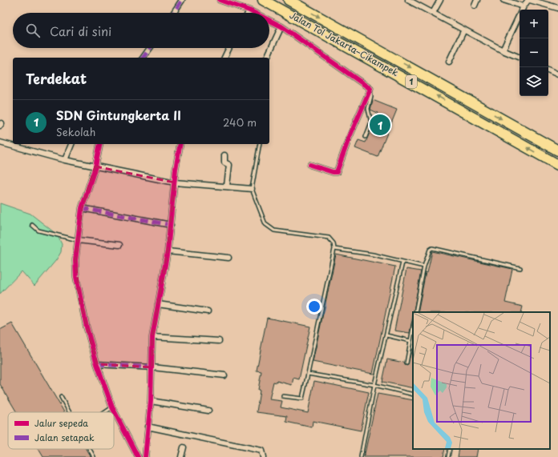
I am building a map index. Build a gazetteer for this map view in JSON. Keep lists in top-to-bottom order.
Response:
{
  "streets": {
    "highway": ["Jalan Tol Jakarta–Cikampek", "1"]
  },
  "legend": ["Jalur sepeda", "Jalan setapak"],
  "page": {
    "map_buttons": ["+", "−"],
    "search": "Cari di sini",
    "heading": "Terdekat",
    "list": [
      {
        "mark": "1",
        "name": "SDN Gintungkerta II",
        "note": "Sekolah",
        "value": "240 m"
      }
    ],
    "pins": "1"
  }
}
